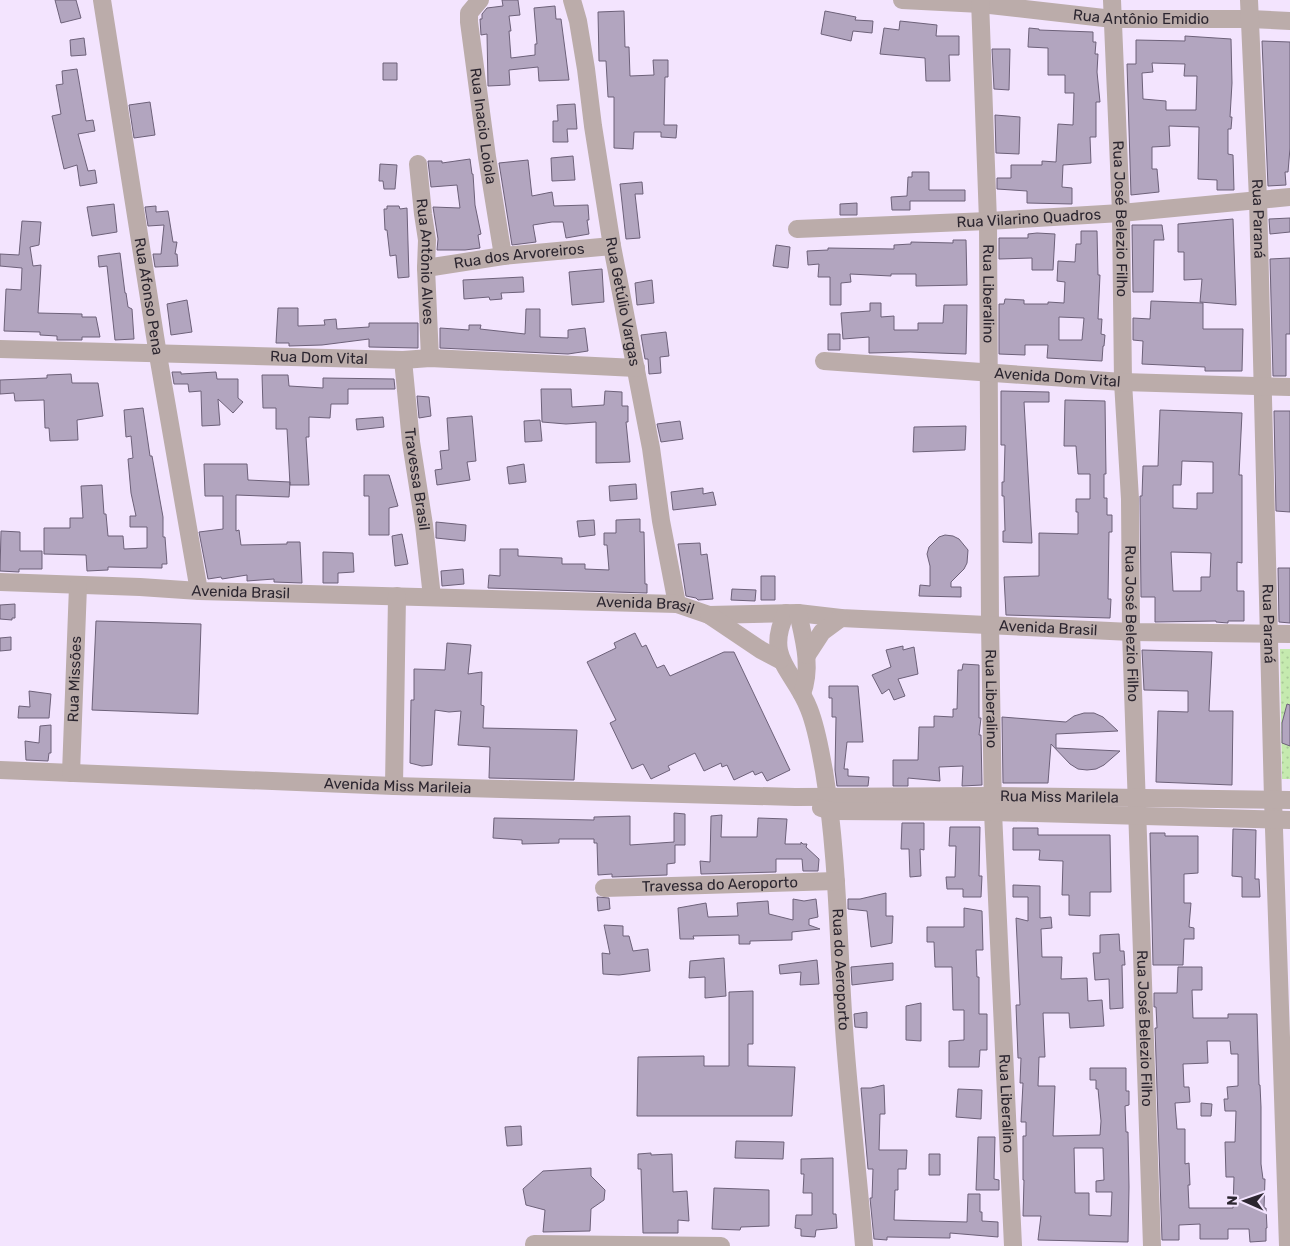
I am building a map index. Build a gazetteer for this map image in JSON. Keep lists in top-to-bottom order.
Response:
{
  "streets": {
    "street": [
      "Rua Antônio Emidio",
      "Rua Inacio Loiola",
      "Rua Vilarino Quadros",
      "Rua José Belezio Filho",
      "Rua Paraná",
      "Rua dos Arvoreiros",
      "Rua Antônio Alves",
      "Rua Liberalino",
      "Rua Afonso Pena",
      "Rua Getúlio Vargas",
      "Rua Dom Vital",
      "Avenida Dom Vital",
      "Travessa Brasil",
      "Avenida Brasil",
      "Rua Missões",
      "Avenida Miss Marileia",
      "Rua Miss Marilela",
      "Travessa do Aeroporto",
      "Rua do Aeroporto"
    ]
  },
  "crossings": [
    ["Rua Antônio Emidio", "Rua José Belezio Filho"],
    ["Rua Antônio Emidio", "Rua Paraná"],
    ["Rua Antônio Emidio", "Rua Liberalino"],
    ["Rua Inacio Loiola", "Rua dos Arvoreiros"],
    ["Rua Vilarino Quadros", "Rua José Belezio Filho"],
    ["Rua Vilarino Quadros", "Rua Paraná"],
    ["Rua Vilarino Quadros", "Rua Liberalino"],
    ["Rua José Belezio Filho", "Avenida Dom Vital"],
    ["Rua José Belezio Filho", "Avenida Brasil"],
    ["Rua José Belezio Filho", "Rua Miss Marilela"],
    ["Rua Paraná", "Avenida Dom Vital"],
    ["Rua Paraná", "Avenida Brasil"],
    ["Rua Paraná", "Rua Miss Marilela"],
    ["Rua dos Arvoreiros", "Rua Antônio Alves"],
    ["Rua dos Arvoreiros", "Rua Getúlio Vargas"],
    ["Rua Antônio Alves", "Rua Dom Vital"],
    ["Rua Liberalino", "Avenida Dom Vital"],
    ["Rua Liberalino", "Avenida Brasil"],
    ["Rua Liberalino", "Rua Miss Marilela"],
    ["Rua Afonso Pena", "Rua Dom Vital"],
    ["Rua Afonso Pena", "Avenida Brasil"],
    ["Rua Getúlio Vargas", "Rua Dom Vital"],
    ["Rua Getúlio Vargas", "Avenida Brasil"],
    ["Rua Dom Vital", "Travessa Brasil"],
    ["Travessa Brasil", "Avenida Brasil"],
    ["Avenida Brasil", "Rua Missões"],
    ["Rua Missões", "Avenida Miss Marileia"],
    ["Avenida Miss Marileia", "Rua Miss Marilela"],
    ["Avenida Miss Marileia", "Rua do Aeroporto"],
    ["Rua Miss Marilela", "Rua do Aeroporto"],
    ["Travessa do Aeroporto", "Rua do Aeroporto"]
  ],
  "north": "left"
}
